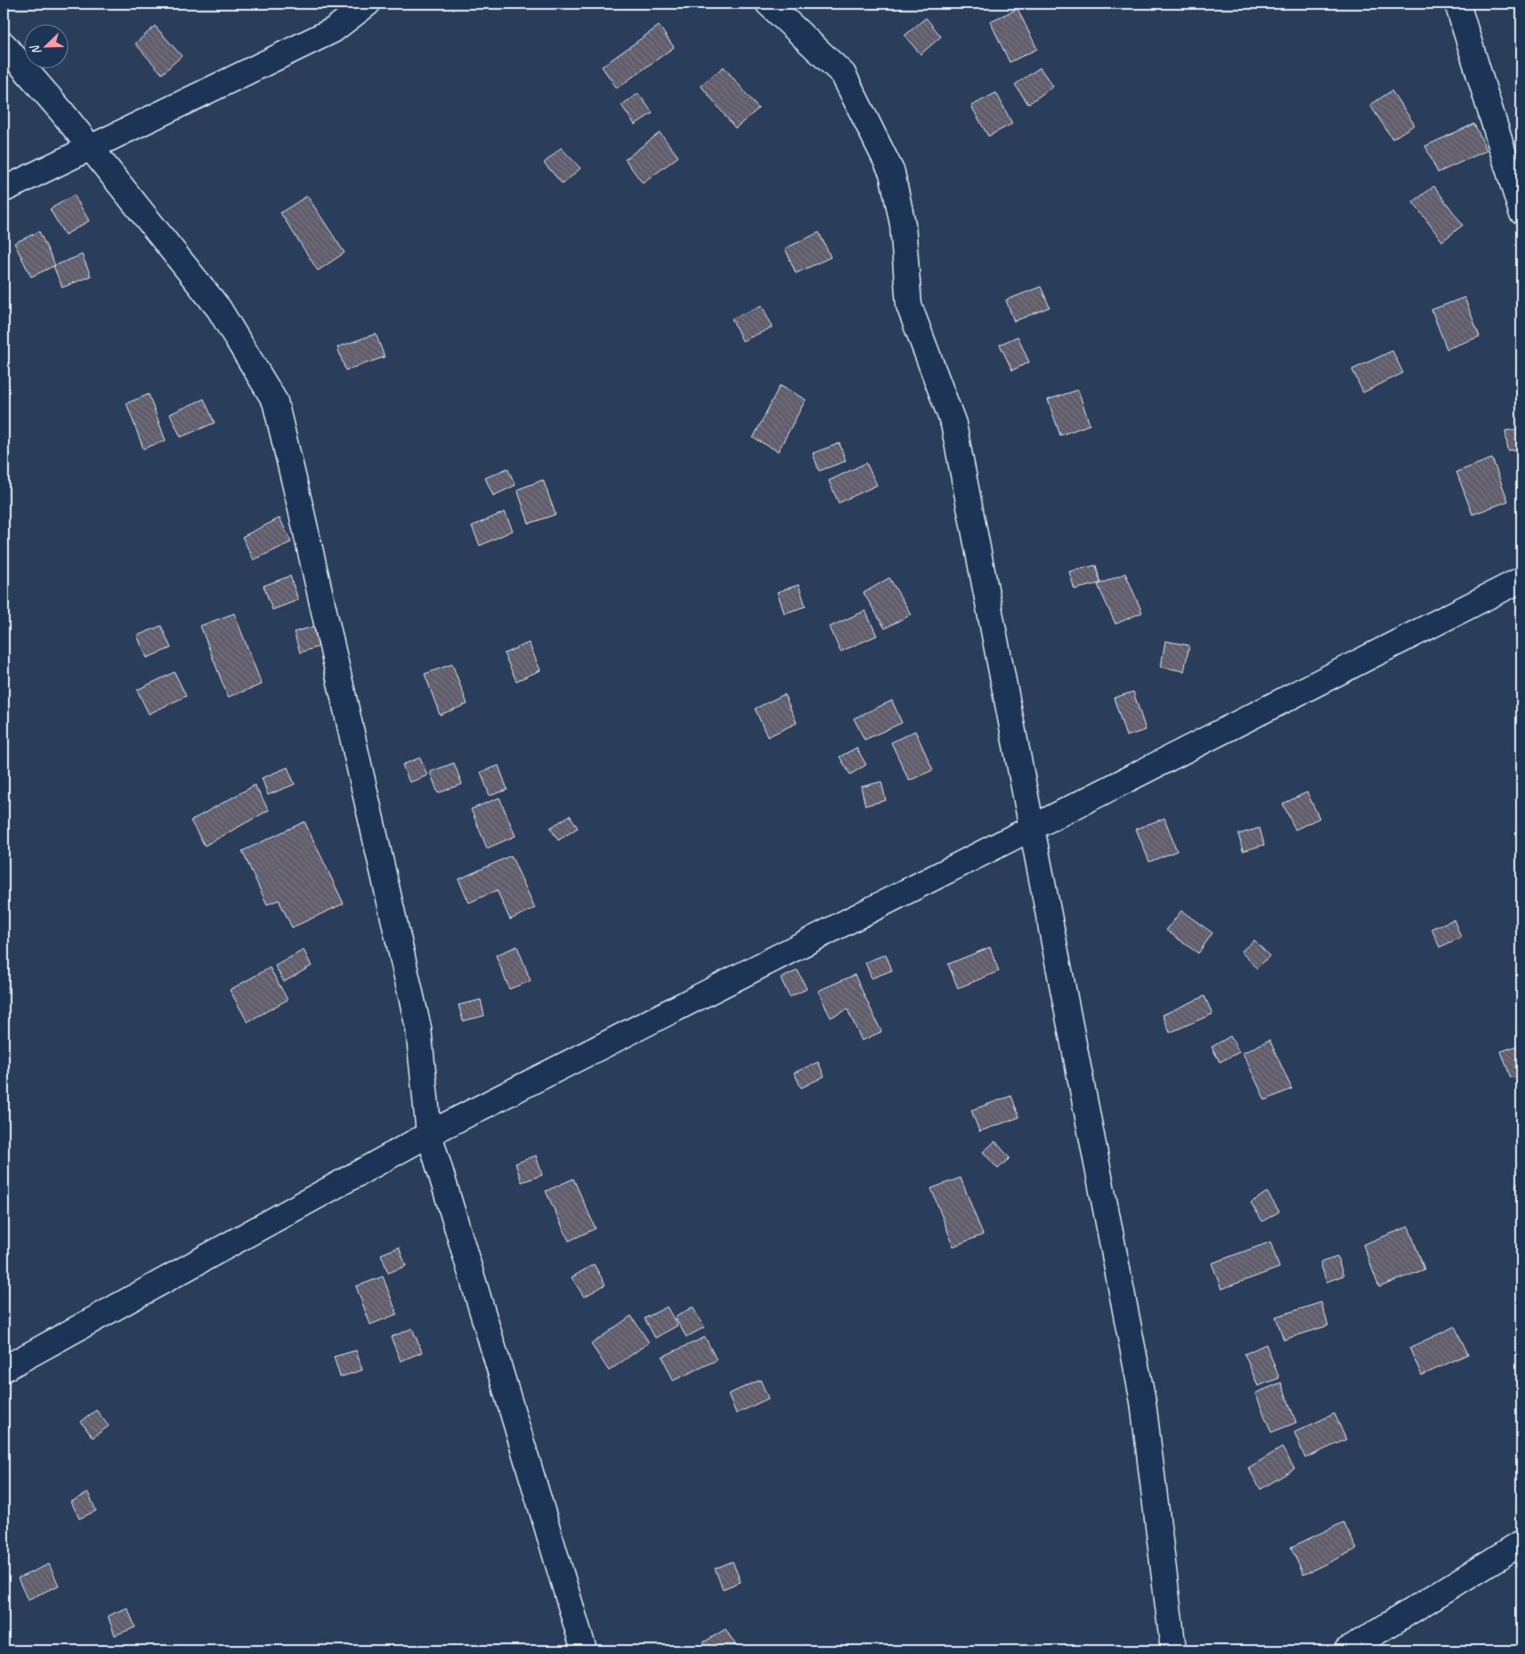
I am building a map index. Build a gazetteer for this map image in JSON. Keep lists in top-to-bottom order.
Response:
{
  "north": "bottom left"
}
